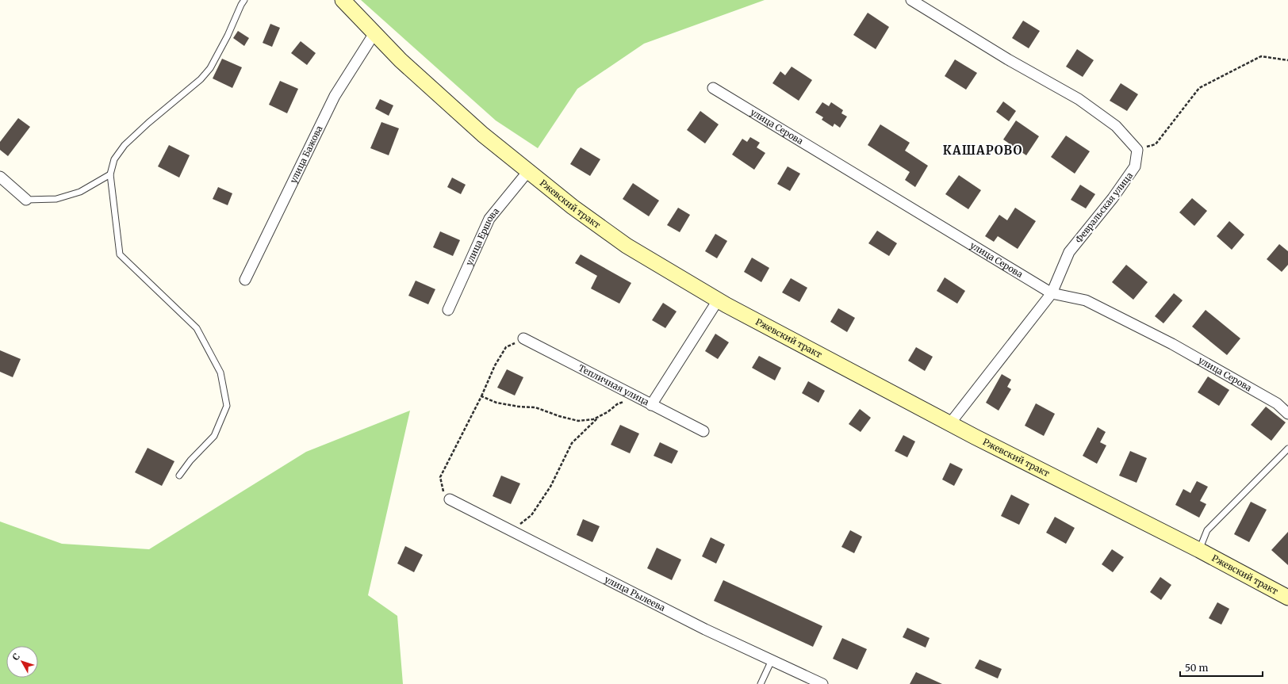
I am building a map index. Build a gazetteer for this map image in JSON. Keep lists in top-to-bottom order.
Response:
{
  "streets": {
    "main road": ["Ржевский тракт"],
    "street": [
      "улица Серова",
      "улица Бажова",
      "Февральская улица",
      "улица Ершова",
      "Тепличная улица",
      "улица Рылеева"
    ]
  },
  "crossings": [
    ["улица Серова", "Февральская улица"],
    ["улица Бажова", "Ржевский тракт"],
    ["Ржевский тракт", "Февральская улица"],
    ["Ржевский тракт", "улица Ершова"]
  ],
  "districts": ["КАШАРОВО"],
  "scale_bar": "50 m",
  "north": "top left"
}
